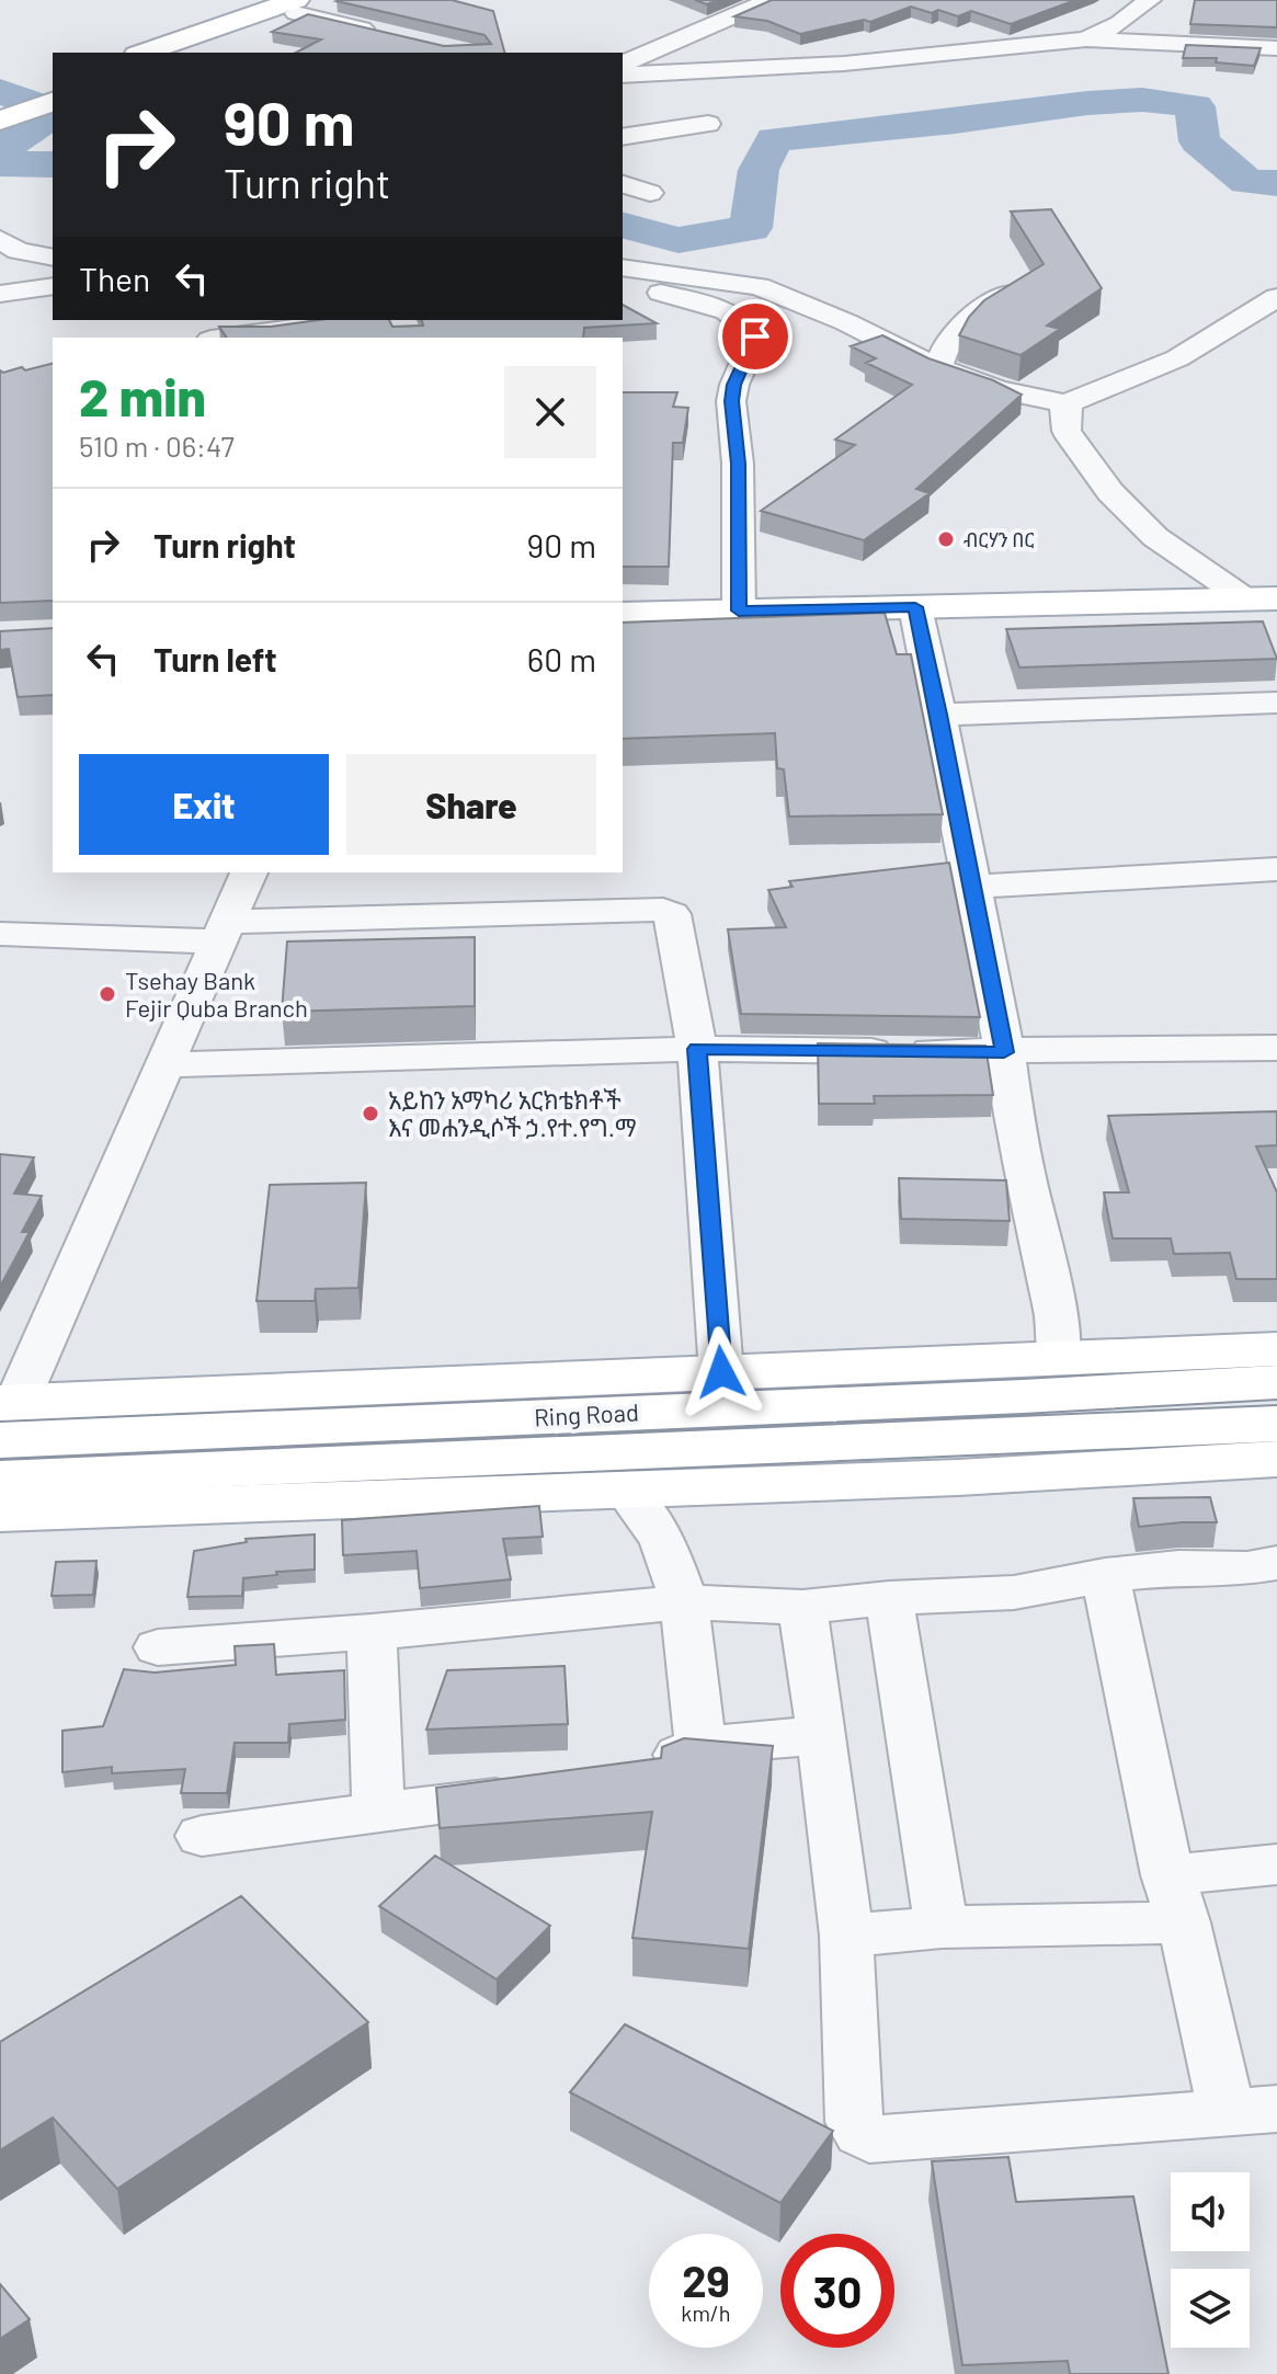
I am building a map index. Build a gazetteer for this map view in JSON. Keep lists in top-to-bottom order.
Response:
{
  "streets": {
    "main road": ["Ring Road"]
  },
  "places": ["ብርሃን በር", "Tsehay Bank Fejir Quba Branch", "አይከን አማካሪ አርክቴክቶች እና መሐንዲሶች ኃ.የተ.የግ.ማ"],
  "page": {
    "turn": ["90 m", "Turn right"],
    "then": "Then",
    "heading": ["2 min", "510 m · 06:47"],
    "list": [
      {
        "name": "Turn right",
        "value": "90 m"
      },
      {
        "name": "Turn left",
        "value": "60 m"
      }
    ],
    "buttons": ["Exit", "Share"],
    "speed": "29 km/h",
    "limit": "30"
  }
}
